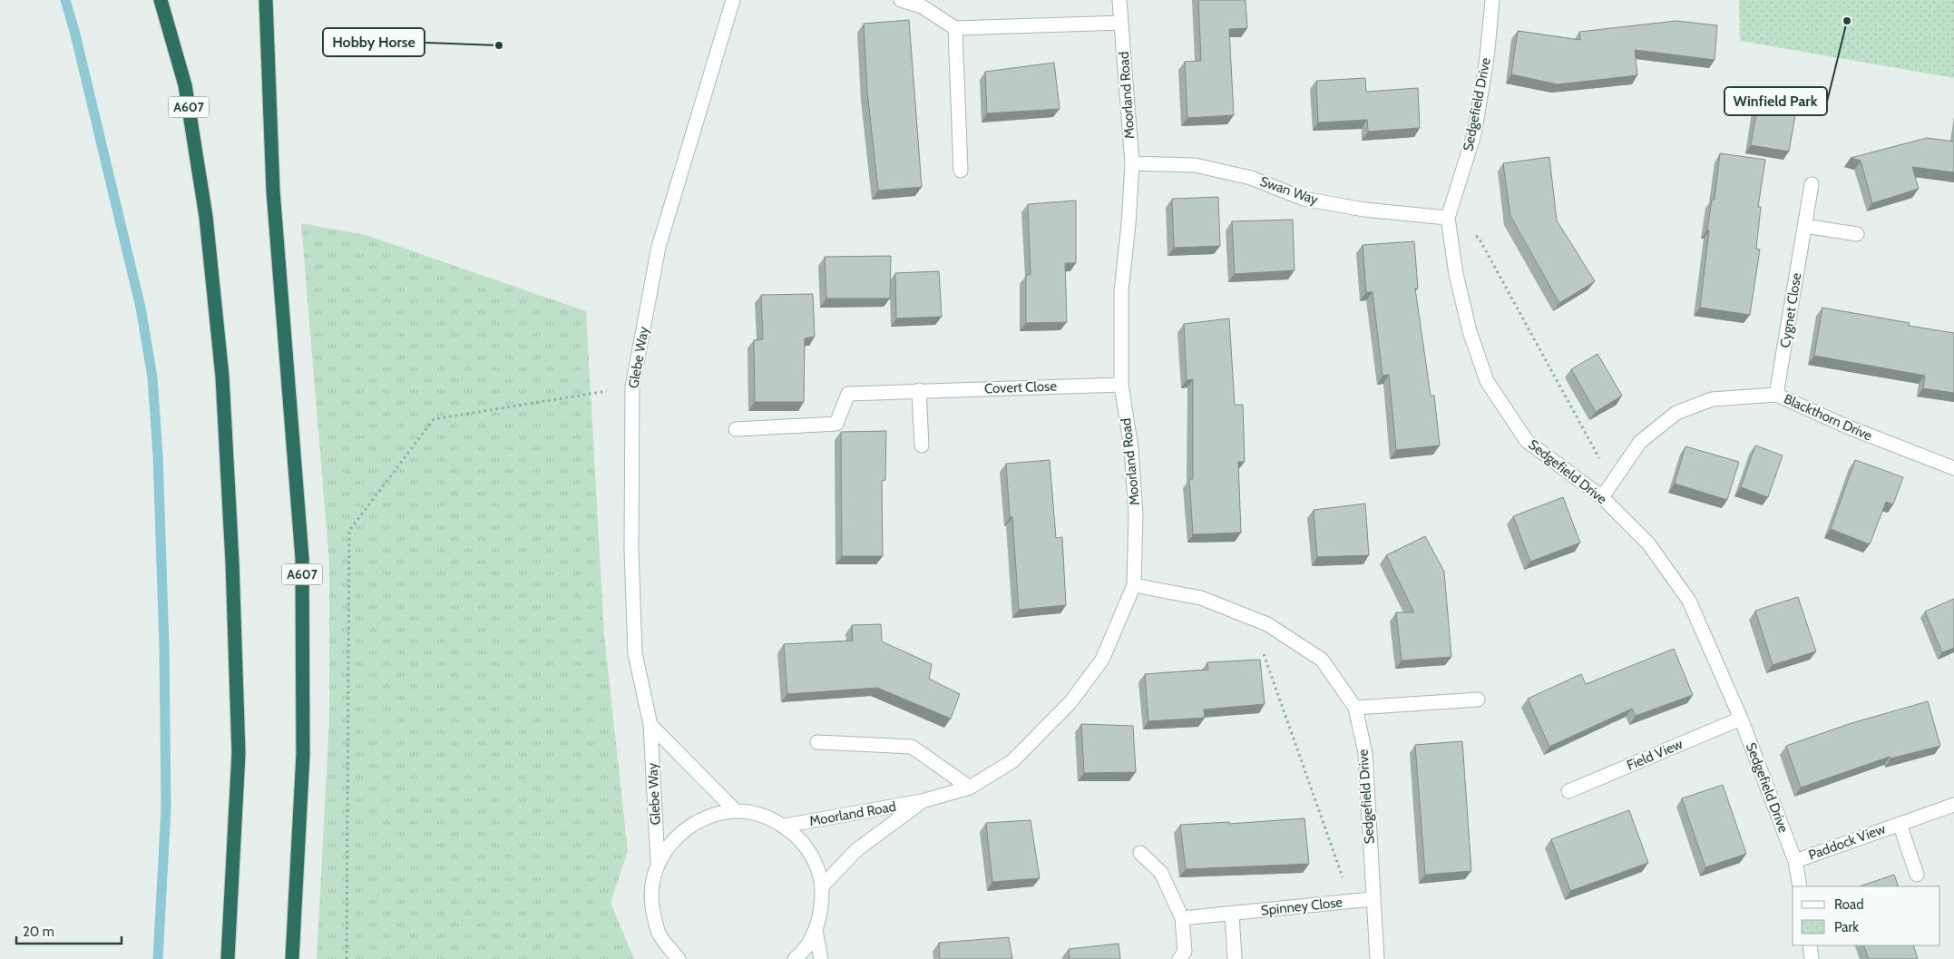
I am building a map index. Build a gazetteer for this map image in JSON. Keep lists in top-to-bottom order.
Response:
{
  "streets": {
    "highway": ["A607"],
    "street": [
      "Moorland Road",
      "Sedgefield Drive",
      "Swan Way",
      "Cygnet Close",
      "Glebe Way",
      "Covert Close",
      "Blackthorn Drive",
      "Field View",
      "Paddock View",
      "Spinney Close"
    ]
  },
  "crossings": [
    ["Moorland Road", "Sedgefield Drive"],
    ["Moorland Road", "Swan Way"],
    ["Moorland Road", "Covert Close"],
    ["Sedgefield Drive", "Swan Way"],
    ["Sedgefield Drive", "Blackthorn Drive"],
    ["Sedgefield Drive", "Field View"],
    ["Sedgefield Drive", "Paddock View"],
    ["Sedgefield Drive", "Spinney Close"],
    ["Cygnet Close", "Blackthorn Drive"]
  ],
  "places": ["Winfield Park", "Hobby Horse"],
  "legend": ["Road", "Park"],
  "scale_bar": "20 m"
}
